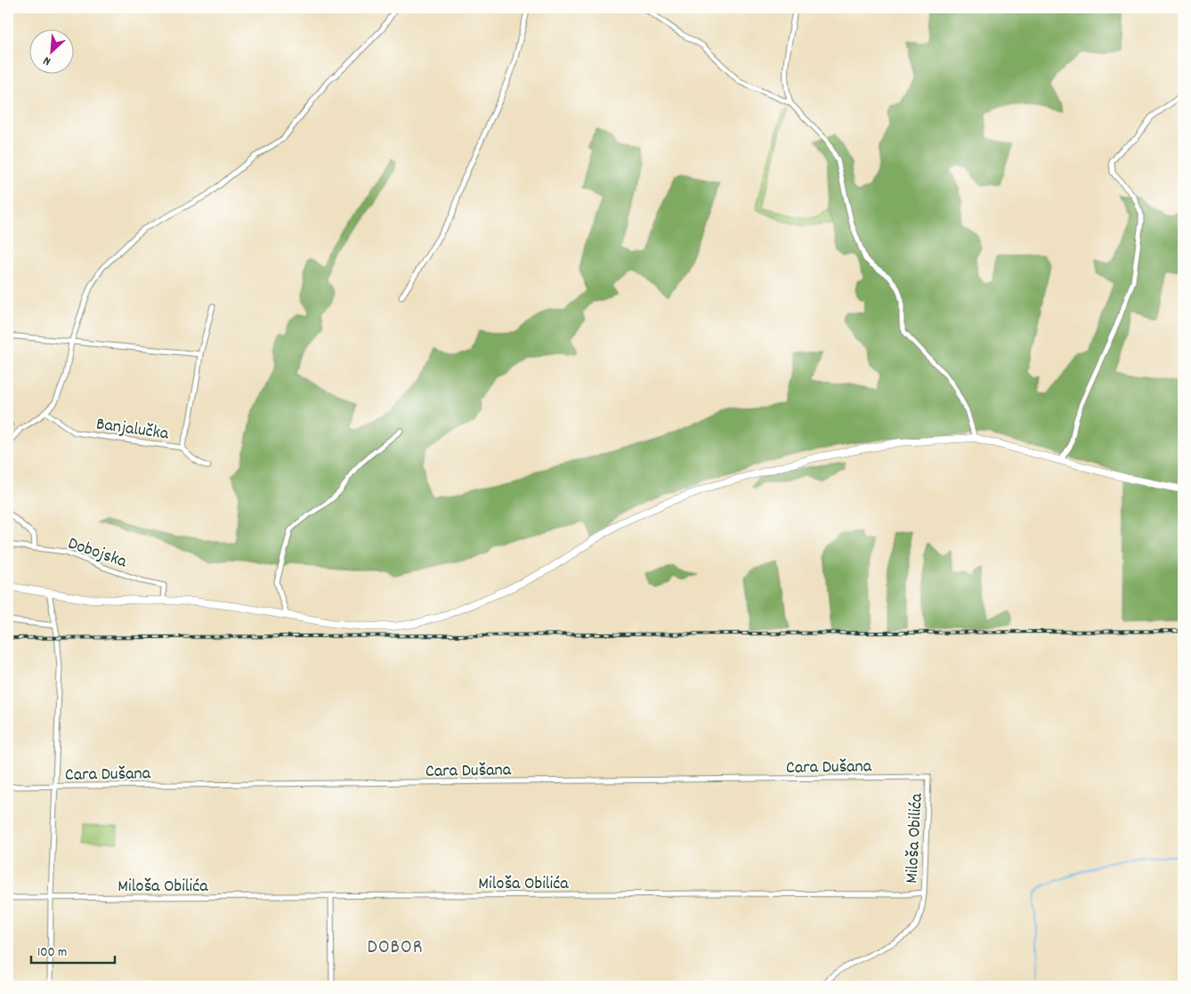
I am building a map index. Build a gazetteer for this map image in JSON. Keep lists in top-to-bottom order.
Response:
{
  "streets": {
    "street": [
      "Banjalučka",
      "Dobojska",
      "Cara Dušana",
      "Miloša Obilića"
    ]
  },
  "crossings": [
    ["Cara Dušana", "Miloša Obilića"]
  ],
  "districts": ["DOBOR"],
  "scale_bar": "100 m",
  "north": "bottom left"
}
